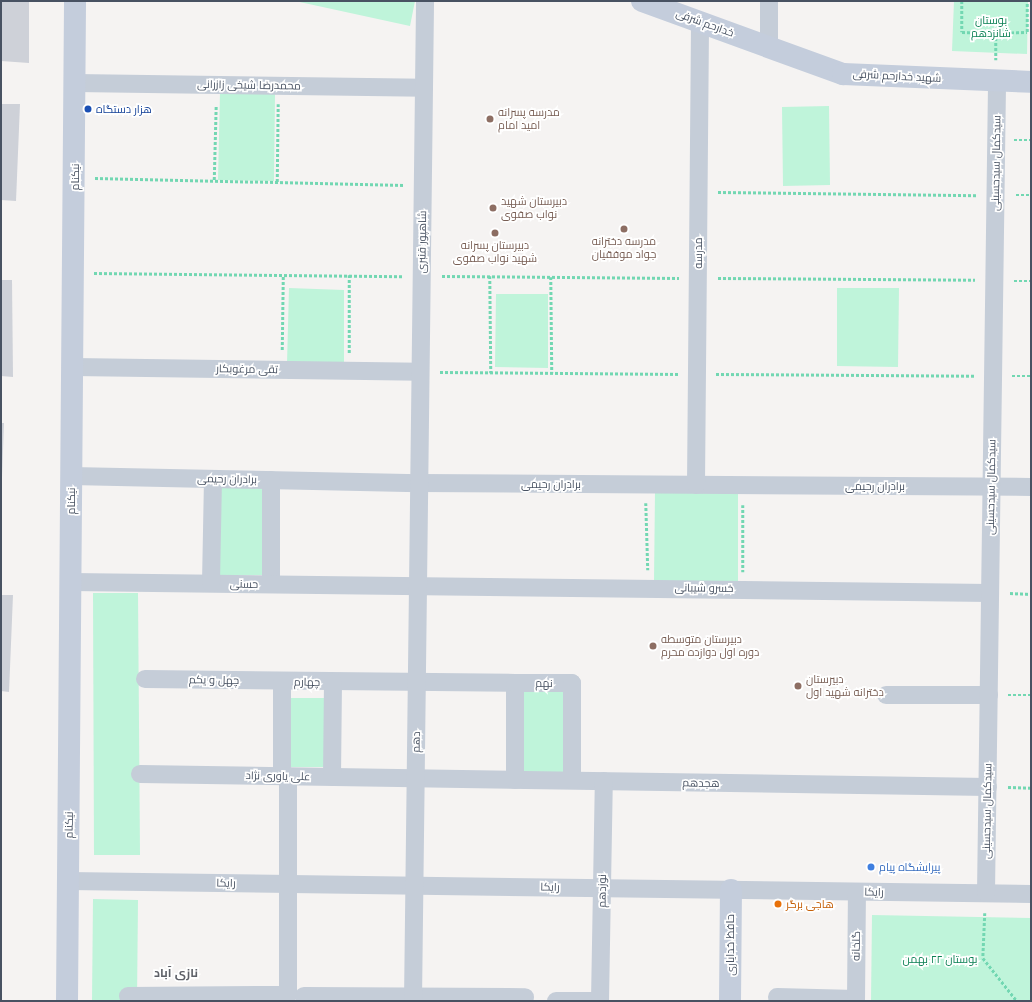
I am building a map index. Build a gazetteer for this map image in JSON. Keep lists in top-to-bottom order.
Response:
{
  "streets": {
    "street": [
      "خدارحم شرفی",
      "شهید خدارحم شرفی",
      "محمدرضا شیخی زازرانی",
      "سیدکمال سیدحسینی",
      "نیکنام",
      "شاهپور قنبری",
      "مدرسه",
      "تقی مرغوبکار",
      "برادران رحیمی",
      "حسنی",
      "خسرو شیبانی",
      "چهل و یکم",
      "چهارم",
      "نهم",
      "دهم",
      "علی یاوری نژاد",
      "هجدهم",
      "رایکا",
      "نوزدهم",
      "حافظ خدایاری",
      "گلخانه"
    ]
  },
  "crossings": [
    ["خدارحم شرفی", "شهید خدارحم شرفی"],
    ["خدارحم شرفی", "مدرسه"],
    ["شهید خدارحم شرفی", "سیدکمال سیدحسینی"],
    ["محمدرضا شیخی زازرانی", "نیکنام"],
    ["محمدرضا شیخی زازرانی", "شاهپور قنبری"],
    ["سیدکمال سیدحسینی", "برادران رحیمی"],
    ["سیدکمال سیدحسینی", "خسرو شیبانی"],
    ["سیدکمال سیدحسینی", "هجدهم"],
    ["سیدکمال سیدحسینی", "رایکا"],
    ["نیکنام", "تقی مرغوبکار"],
    ["نیکنام", "برادران رحیمی"],
    ["نیکنام", "حسنی"],
    ["نیکنام", "رایکا"],
    ["شاهپور قنبری", "تقی مرغوبکار"],
    ["شاهپور قنبری", "برادران رحیمی"],
    ["شاهپور قنبری", "دهم"],
    ["مدرسه", "برادران رحیمی"],
    ["برادران رحیمی", "دهم"],
    ["حسنی", "خسرو شیبانی"],
    ["حسنی", "دهم"],
    ["خسرو شیبانی", "دهم"],
    ["چهل و یکم", "چهارم"],
    ["چهارم", "علی یاوری نژاد"],
    ["چهارم", "رایکا"],
    ["نهم", "هجدهم"],
    ["دهم", "علی یاوری نژاد"],
    ["دهم", "هجدهم"],
    ["دهم", "رایکا"],
    ["علی یاوری نژاد", "هجدهم"],
    ["هجدهم", "نوزدهم"],
    ["رایکا", "نوزدهم"],
    ["رایکا", "حافظ خدایاری"],
    ["رایکا", "گلخانه"]
  ],
  "districts": ["نازی آباد"],
  "parks": ["بوستان شانزدهم", "بوستان ۲۲ بهمن"],
  "places": [
    "هزار دستگاه",
    "مدرسه پسرانه امید امام",
    "دبیرستان شهید نواب صفوی",
    "مدرسه دخترانه جواد موفقیان",
    "دبیرستان پسرانه شهید نواب صفوی",
    "دبیرستان متوسطه دوره اول دوازده محرم",
    "دبيرستان دخترانه شهید اول",
    "پیرایشگاه پیام",
    "هاجی برگر"
  ]
}
